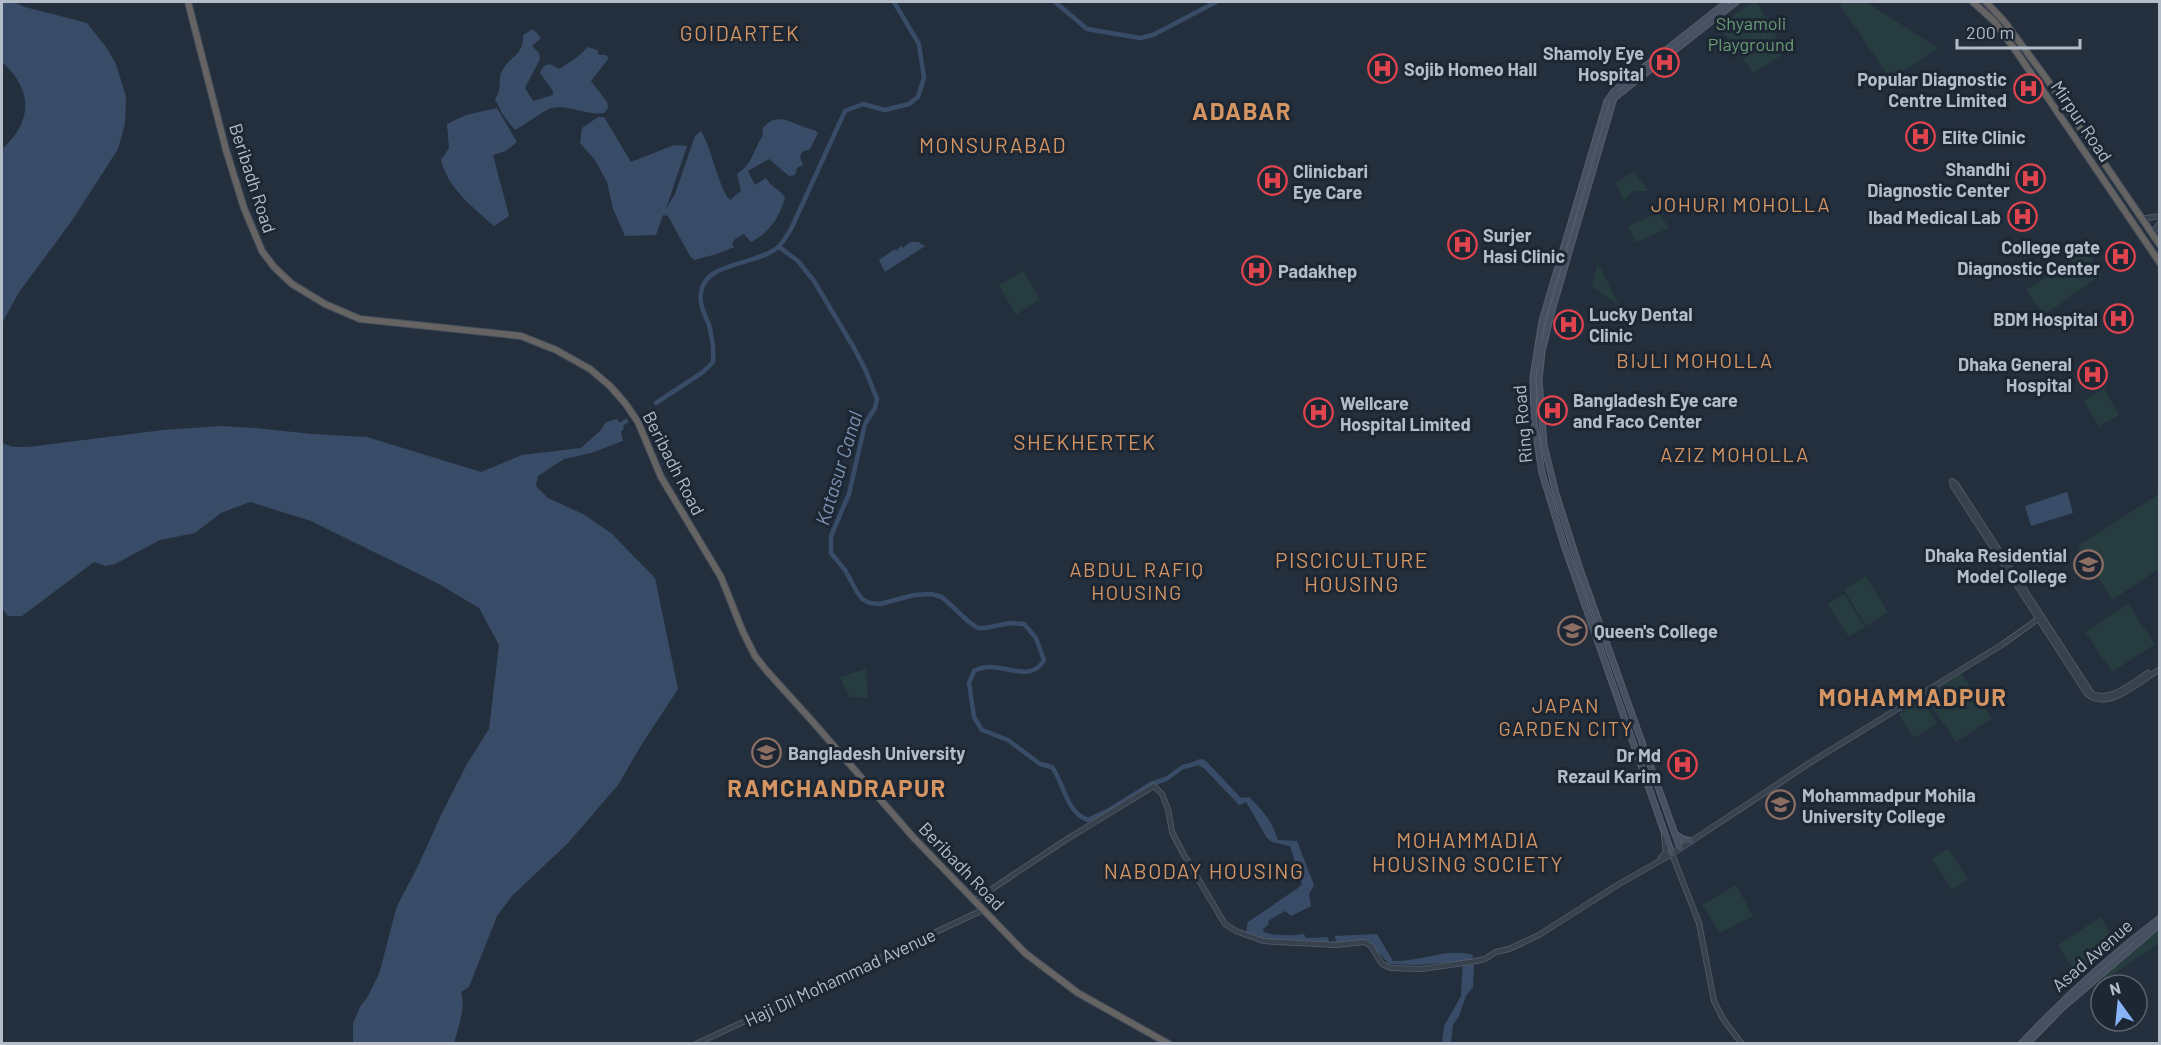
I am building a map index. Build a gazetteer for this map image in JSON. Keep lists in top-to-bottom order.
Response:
{
  "streets": {
    "highway": ["Mirpur Road", "Beribadh Road"],
    "main road": ["Ring Road", "Asad Avenue"],
    "street": ["Haji Dil Mohammad Avenue"]
  },
  "crossings": [
    ["Beribadh Road", "Haji Dil Mohammad Avenue"]
  ],
  "districts": [
    "GOIDARTEK",
    "ADABAR",
    "MONSURABAD",
    "JOHURI MOHOLLA",
    "BIJLI MOHOLLA",
    "SHEKHERTEK",
    "AZIZ MOHOLLA",
    "PISCICULTURE HOUSING",
    "ABDUL RAFIQ HOUSING",
    "MOHAMMADPUR",
    "JAPAN GARDEN CITY",
    "RAMCHANDRAPUR",
    "MOHAMMADIA HOUSING SOCIETY",
    "NABODAY HOUSING"
  ],
  "water": ["Katasur Canal"],
  "parks": ["Shyamoli Playground"],
  "places": {
    "hospital": [
      "Shamoly Eye Hospital",
      "Sojib Homeo Hall",
      "Popular Diagnostic Centre Limited",
      "Elite Clinic",
      "Shandhi Diagnostic Center",
      "Clinicbari Eye Care",
      "Ibad Medical Lab",
      "Surjer Hasi Clinic",
      "College gate Diagnostic Center",
      "Padakhep",
      "BDM Hospital",
      "Lucky Dental Clinic",
      "Dhaka General Hospital",
      "Bangladesh Eye care and Faco Center",
      "Wellcare Hospital Limited",
      "Dr Md Rezaul Karim"
    ],
    "school or university": [
      "Dhaka Residential Model College",
      "Queen's College",
      "Bangladesh University",
      "Mohammadpur Mohila University College"
    ]
  },
  "scale_bar": "200 m",
  "north": "top"
}
